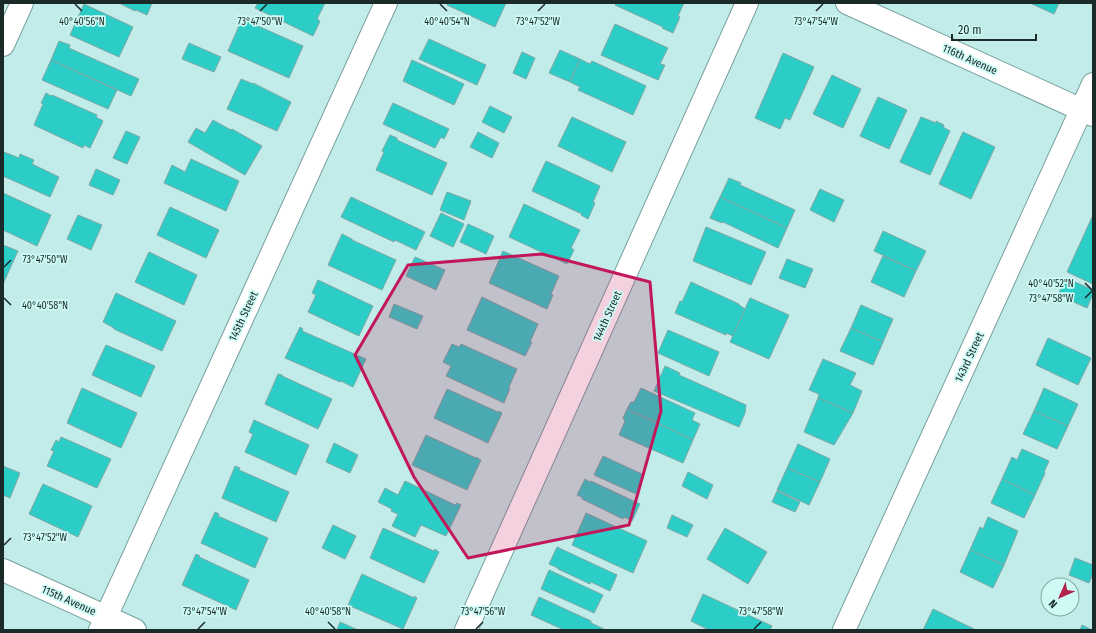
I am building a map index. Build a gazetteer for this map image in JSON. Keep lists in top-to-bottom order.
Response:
{
  "streets": {
    "street": [
      "116th Avenue",
      "145th Street",
      "144th Street",
      "143rd Street",
      "115th Avenue"
    ]
  },
  "crossings": [
    ["116th Avenue", "143rd Street"],
    ["145th Street", "115th Avenue"]
  ],
  "scale_bar": "20 m",
  "north": "bottom left",
  "coordinates": [
    "40°40'56\"N",
    "73°47'50\"W",
    "40°40'54\"N",
    "73°47'52\"W",
    "73°47'54\"W",
    "40°40'52\"N",
    "73°47'58\"W",
    "40°40'58\"N",
    "73°47'56\"W"
  ]
}
